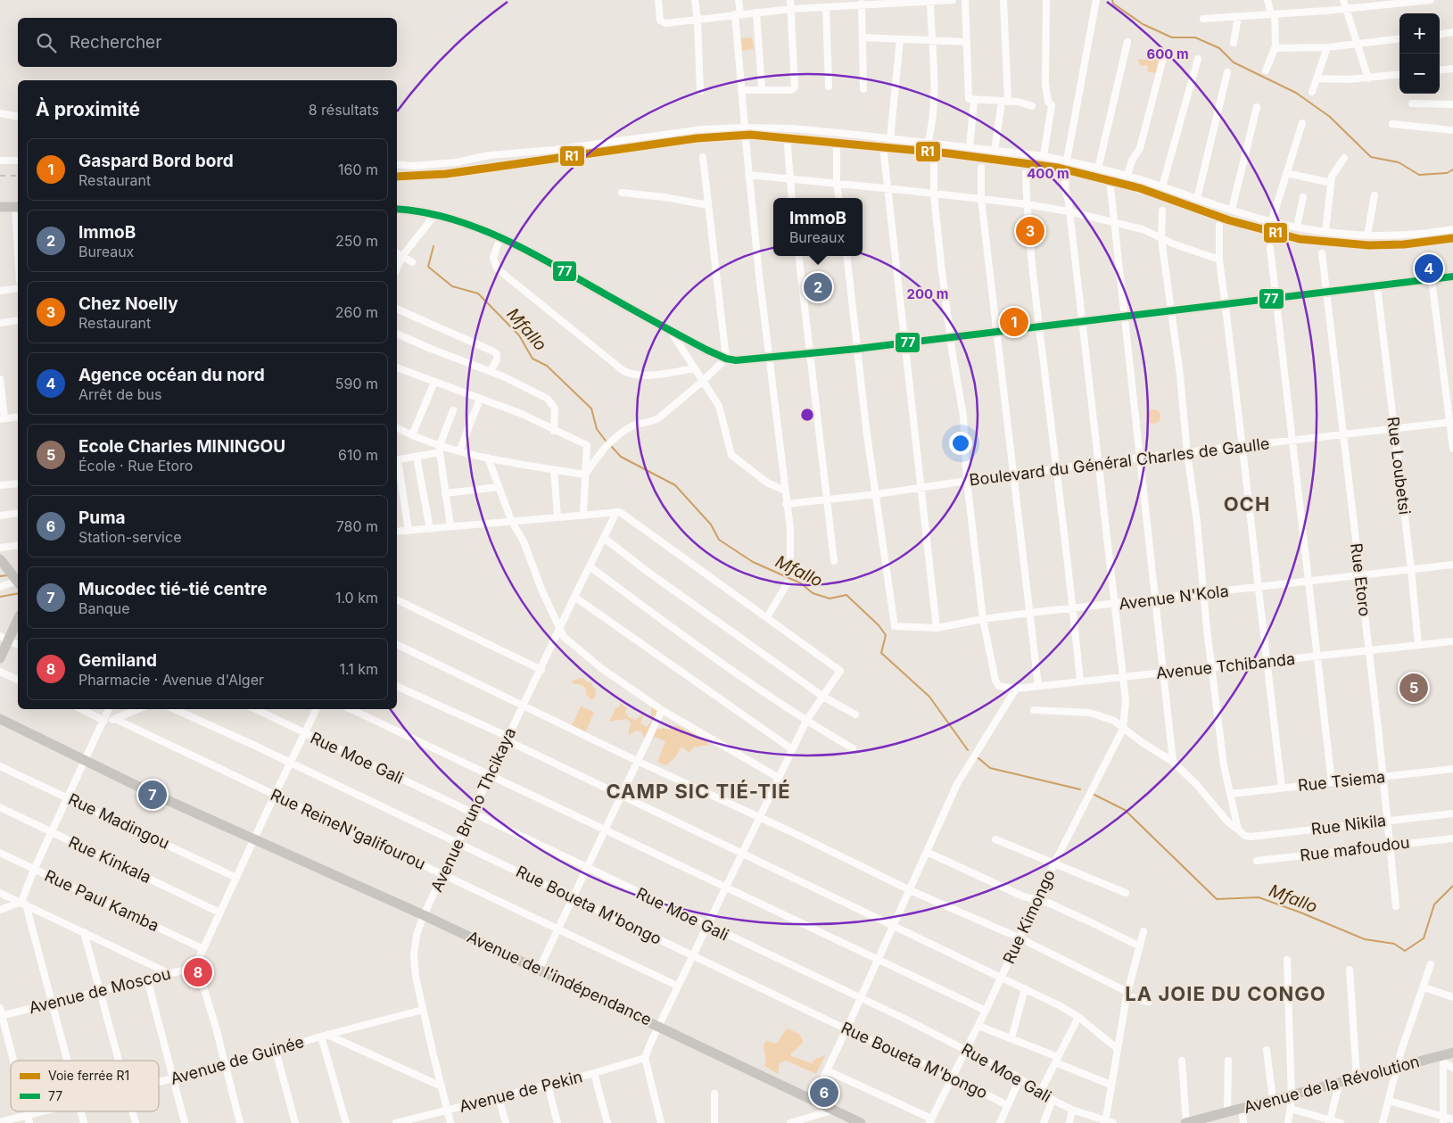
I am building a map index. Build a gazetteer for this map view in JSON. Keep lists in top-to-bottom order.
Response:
{
  "streets": {
    "street": [
      "Boulevard du Général Charles de Gaulle",
      "Rue Loubetsi",
      "Rue Etoro",
      "Avenue N'Kola",
      "Avenue Tchibanda",
      "Rue Moe Gali",
      "Rue Tsiema",
      "Avenue Bruno Thcikaya",
      "Rue Madingou",
      "Rue Nikila",
      "Rue ReineN'galifourou",
      "Rue mafoudou",
      "Rue Kinkala",
      "Rue Paul Kamba",
      "Rue Boueta M'bongo",
      "Rue Kimongo",
      "Avenue de l'indépendance",
      "Avenue de Moscou",
      "Avenue de Guinée",
      "Avenue de la Révolution",
      "Avenue de Pekin"
    ]
  },
  "crossings": [
    ["Boulevard du Général Charles de Gaulle", "Rue Loubetsi"],
    ["Boulevard du Général Charles de Gaulle", "Rue Etoro"],
    ["Boulevard du Général Charles de Gaulle", "Avenue N'Kola"],
    ["Boulevard du Général Charles de Gaulle", "Rue Kimongo"],
    ["Rue Loubetsi", "Avenue N'Kola"],
    ["Rue Loubetsi", "Avenue Tchibanda"],
    ["Rue Etoro", "Avenue N'Kola"],
    ["Rue Etoro", "Avenue Tchibanda"],
    ["Rue Etoro", "Rue Tsiema"],
    ["Rue Etoro", "Rue Nikila"],
    ["Rue Etoro", "Rue mafoudou"],
    ["Avenue N'Kola", "Avenue Tchibanda"],
    ["Avenue N'Kola", "Rue Kimongo"],
    ["Avenue Tchibanda", "Rue Kimongo"],
    ["Rue Moe Gali", "Avenue Bruno Thcikaya"],
    ["Rue Moe Gali", "Rue Kimongo"],
    ["Avenue Bruno Thcikaya", "Rue ReineN'galifourou"],
    ["Avenue Bruno Thcikaya", "Rue Boueta M'bongo"],
    ["Avenue Bruno Thcikaya", "Avenue de l'indépendance"],
    ["Avenue Bruno Thcikaya", "Avenue de Guinée"],
    ["Avenue Bruno Thcikaya", "Avenue de Pekin"],
    ["Rue Boueta M'bongo", "Rue Kimongo"]
  ],
  "districts": ["OCH", "CAMP SIC TIÉ-TIÉ", "LA JOIE DU CONGO"],
  "water": ["Mfallo"],
  "lines": ["rail line R1", "transit line 77"],
  "legend": ["Voie ferrée R1", "77"],
  "page": {
    "map_buttons": ["+", "−"],
    "search": "Rechercher",
    "heading": ["À proximité", "8 résultats"],
    "list": [
      {
        "mark": "1",
        "name": "Gaspard Bord bord",
        "note": "Restaurant",
        "value": "160 m"
      },
      {
        "mark": "2",
        "name": "ImmoB",
        "note": "Bureaux",
        "value": "250 m"
      },
      {
        "mark": "3",
        "name": "Chez Noelly",
        "note": "Restaurant",
        "value": "260 m"
      },
      {
        "mark": "4",
        "name": "Agence océan du nord",
        "note": "Arrêt de bus",
        "value": "590 m"
      },
      {
        "mark": "5",
        "name": "Ecole Charles MININGOU",
        "note": "École · Rue Etoro",
        "value": "610 m"
      },
      {
        "mark": "6",
        "name": "Puma",
        "note": "Station-service",
        "value": "780 m"
      },
      {
        "mark": "7",
        "name": "Mucodec tié-tié centre",
        "note": "Banque",
        "value": "1.0 km"
      },
      {
        "mark": "8",
        "name": "Gemiland",
        "note": "Pharmacie · Avenue d'Alger",
        "value": "1.1 km"
      }
    ],
    "popup": ["ImmoB", "Bureaux"],
    "pins": [
      "3",
      "4",
      "2",
      "1",
      "5",
      "7",
      "8",
      "6"
    ]
  },
  "rings": ["600 m", "400 m", "200 m"]
}
